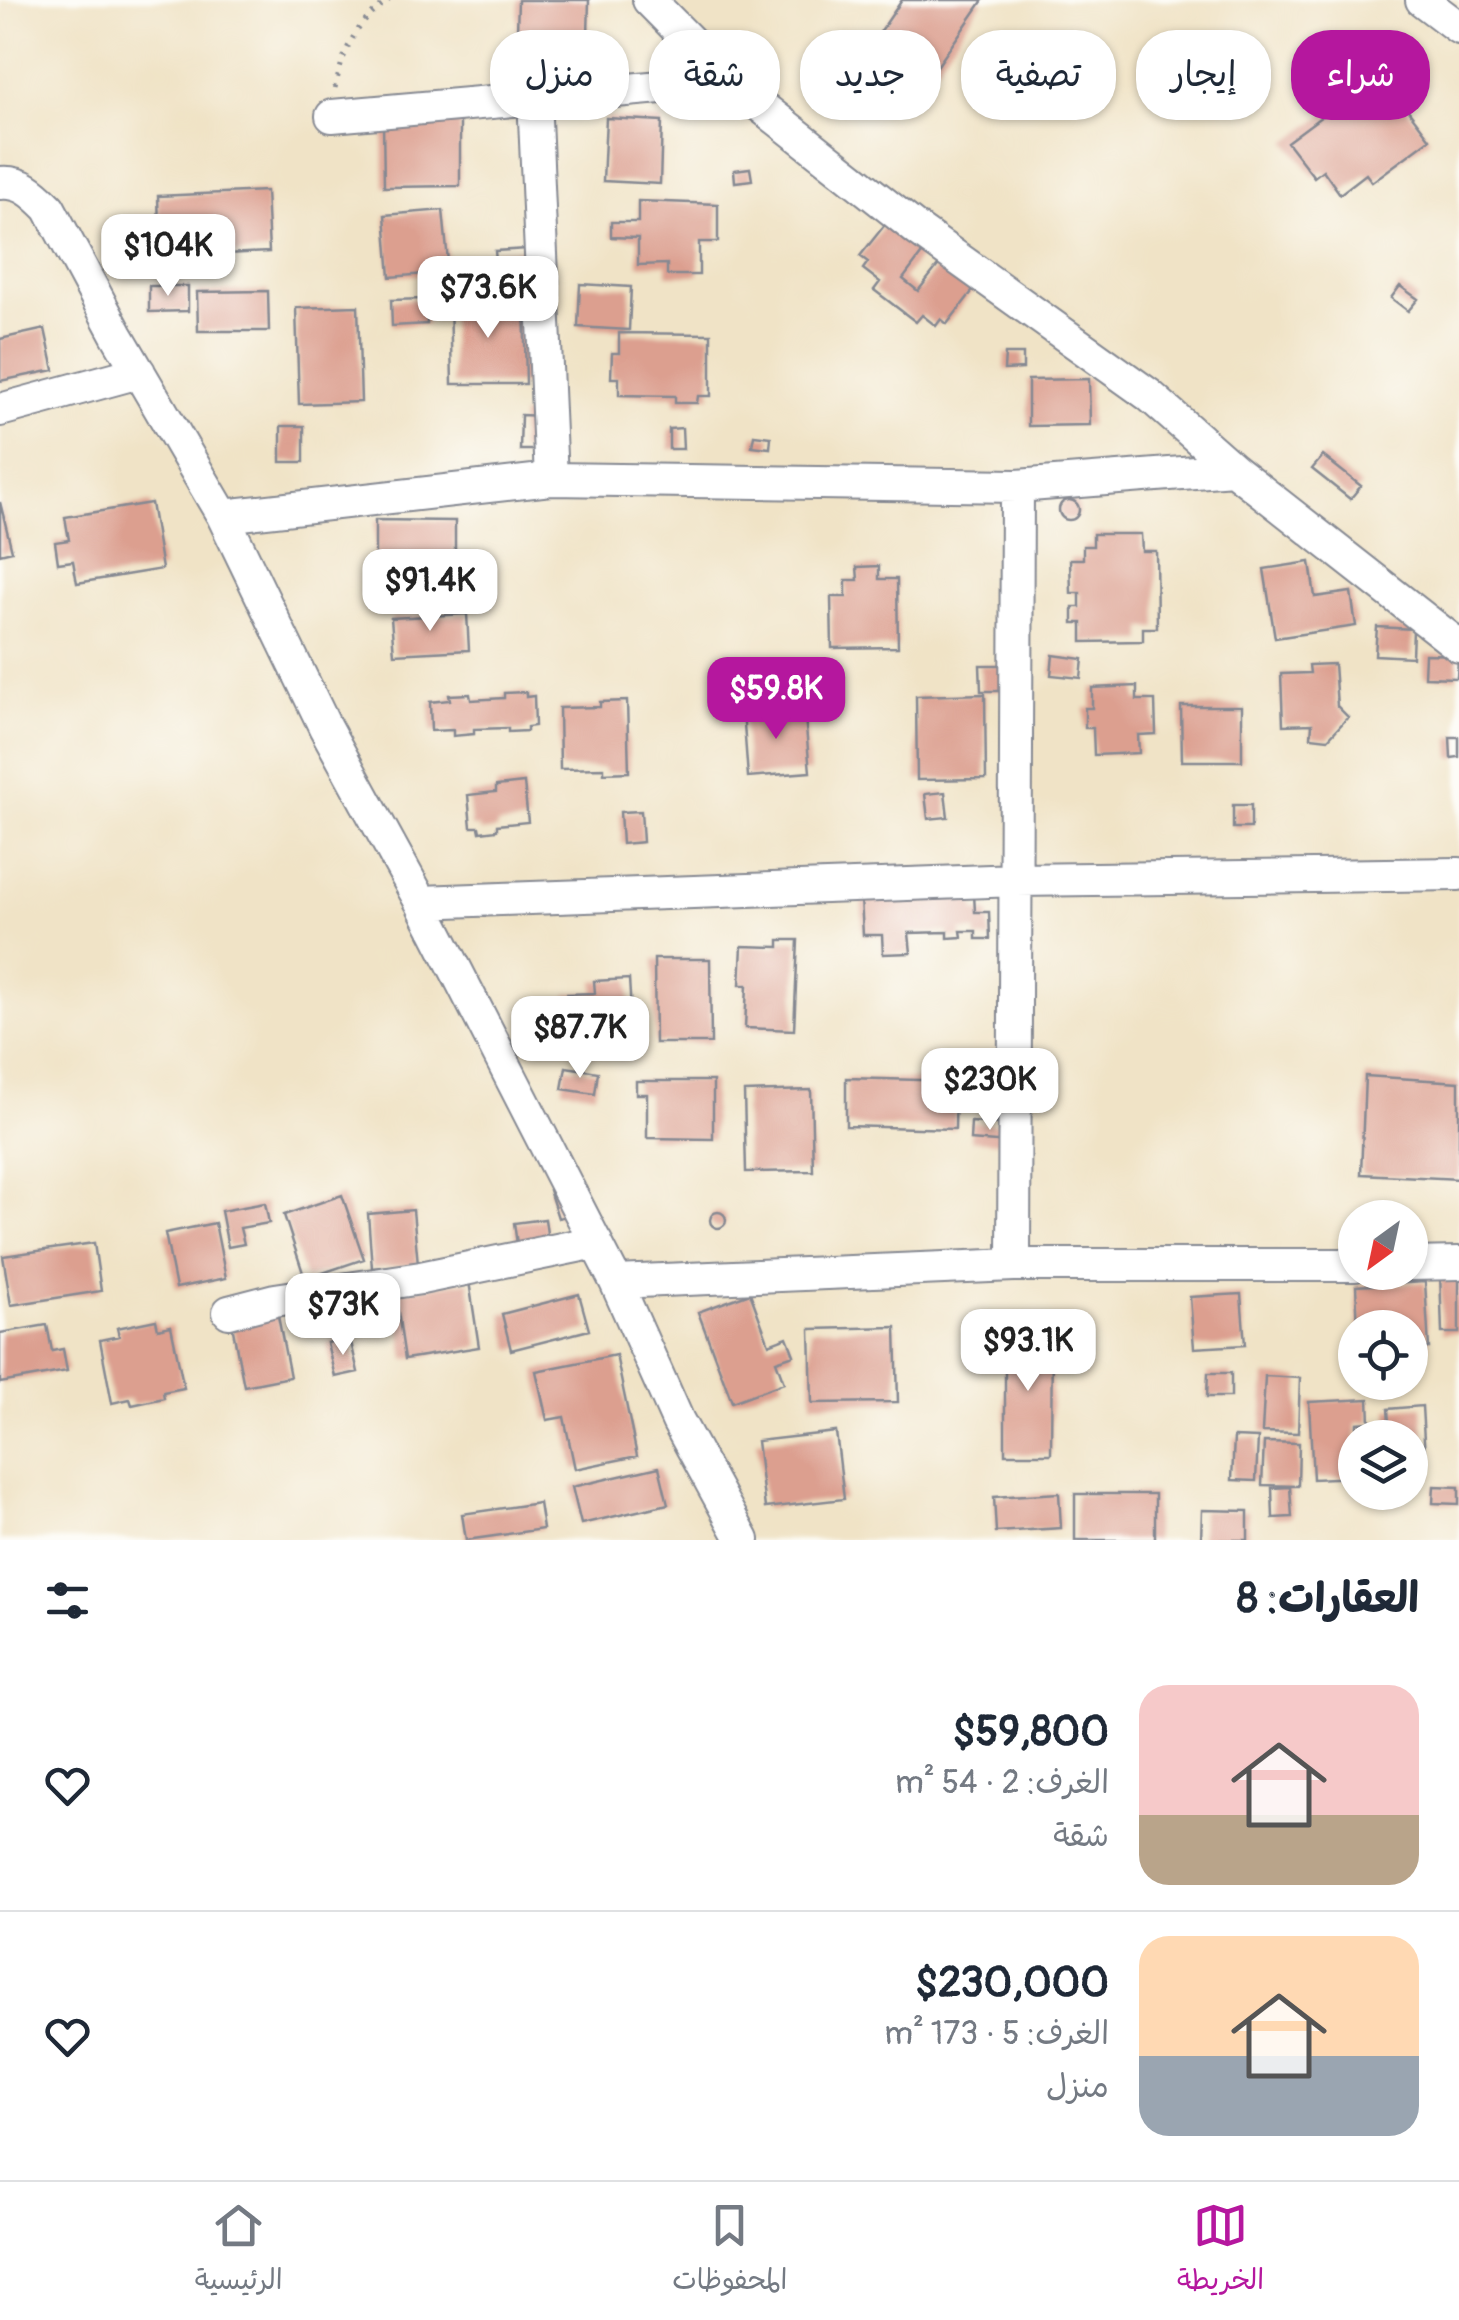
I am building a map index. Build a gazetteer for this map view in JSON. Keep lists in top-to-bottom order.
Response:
{
  "north": "bottom left",
  "page": {
    "chip": [
      "شراء",
      "إيجار",
      "تصفية",
      "جديد",
      "شقة",
      "منزل"
    ],
    "price": [
      "$104K",
      "$73.6K",
      "$91.4K",
      "$59.8K",
      "$87.7K",
      "$230K",
      "$73K",
      "$93.1K"
    ],
    "heading": "العقارات: 8",
    "list": [
      {
        "name": "$59,800",
        "note": "الغرف: 2 · 54 m² · شقة"
      },
      {
        "name": "$230,000",
        "note": "الغرف: 5 · 173 m² · منزل"
      }
    ],
    "tabs": ["الخريطة", "المحفوظات", "الرئيسية"]
  }
}
